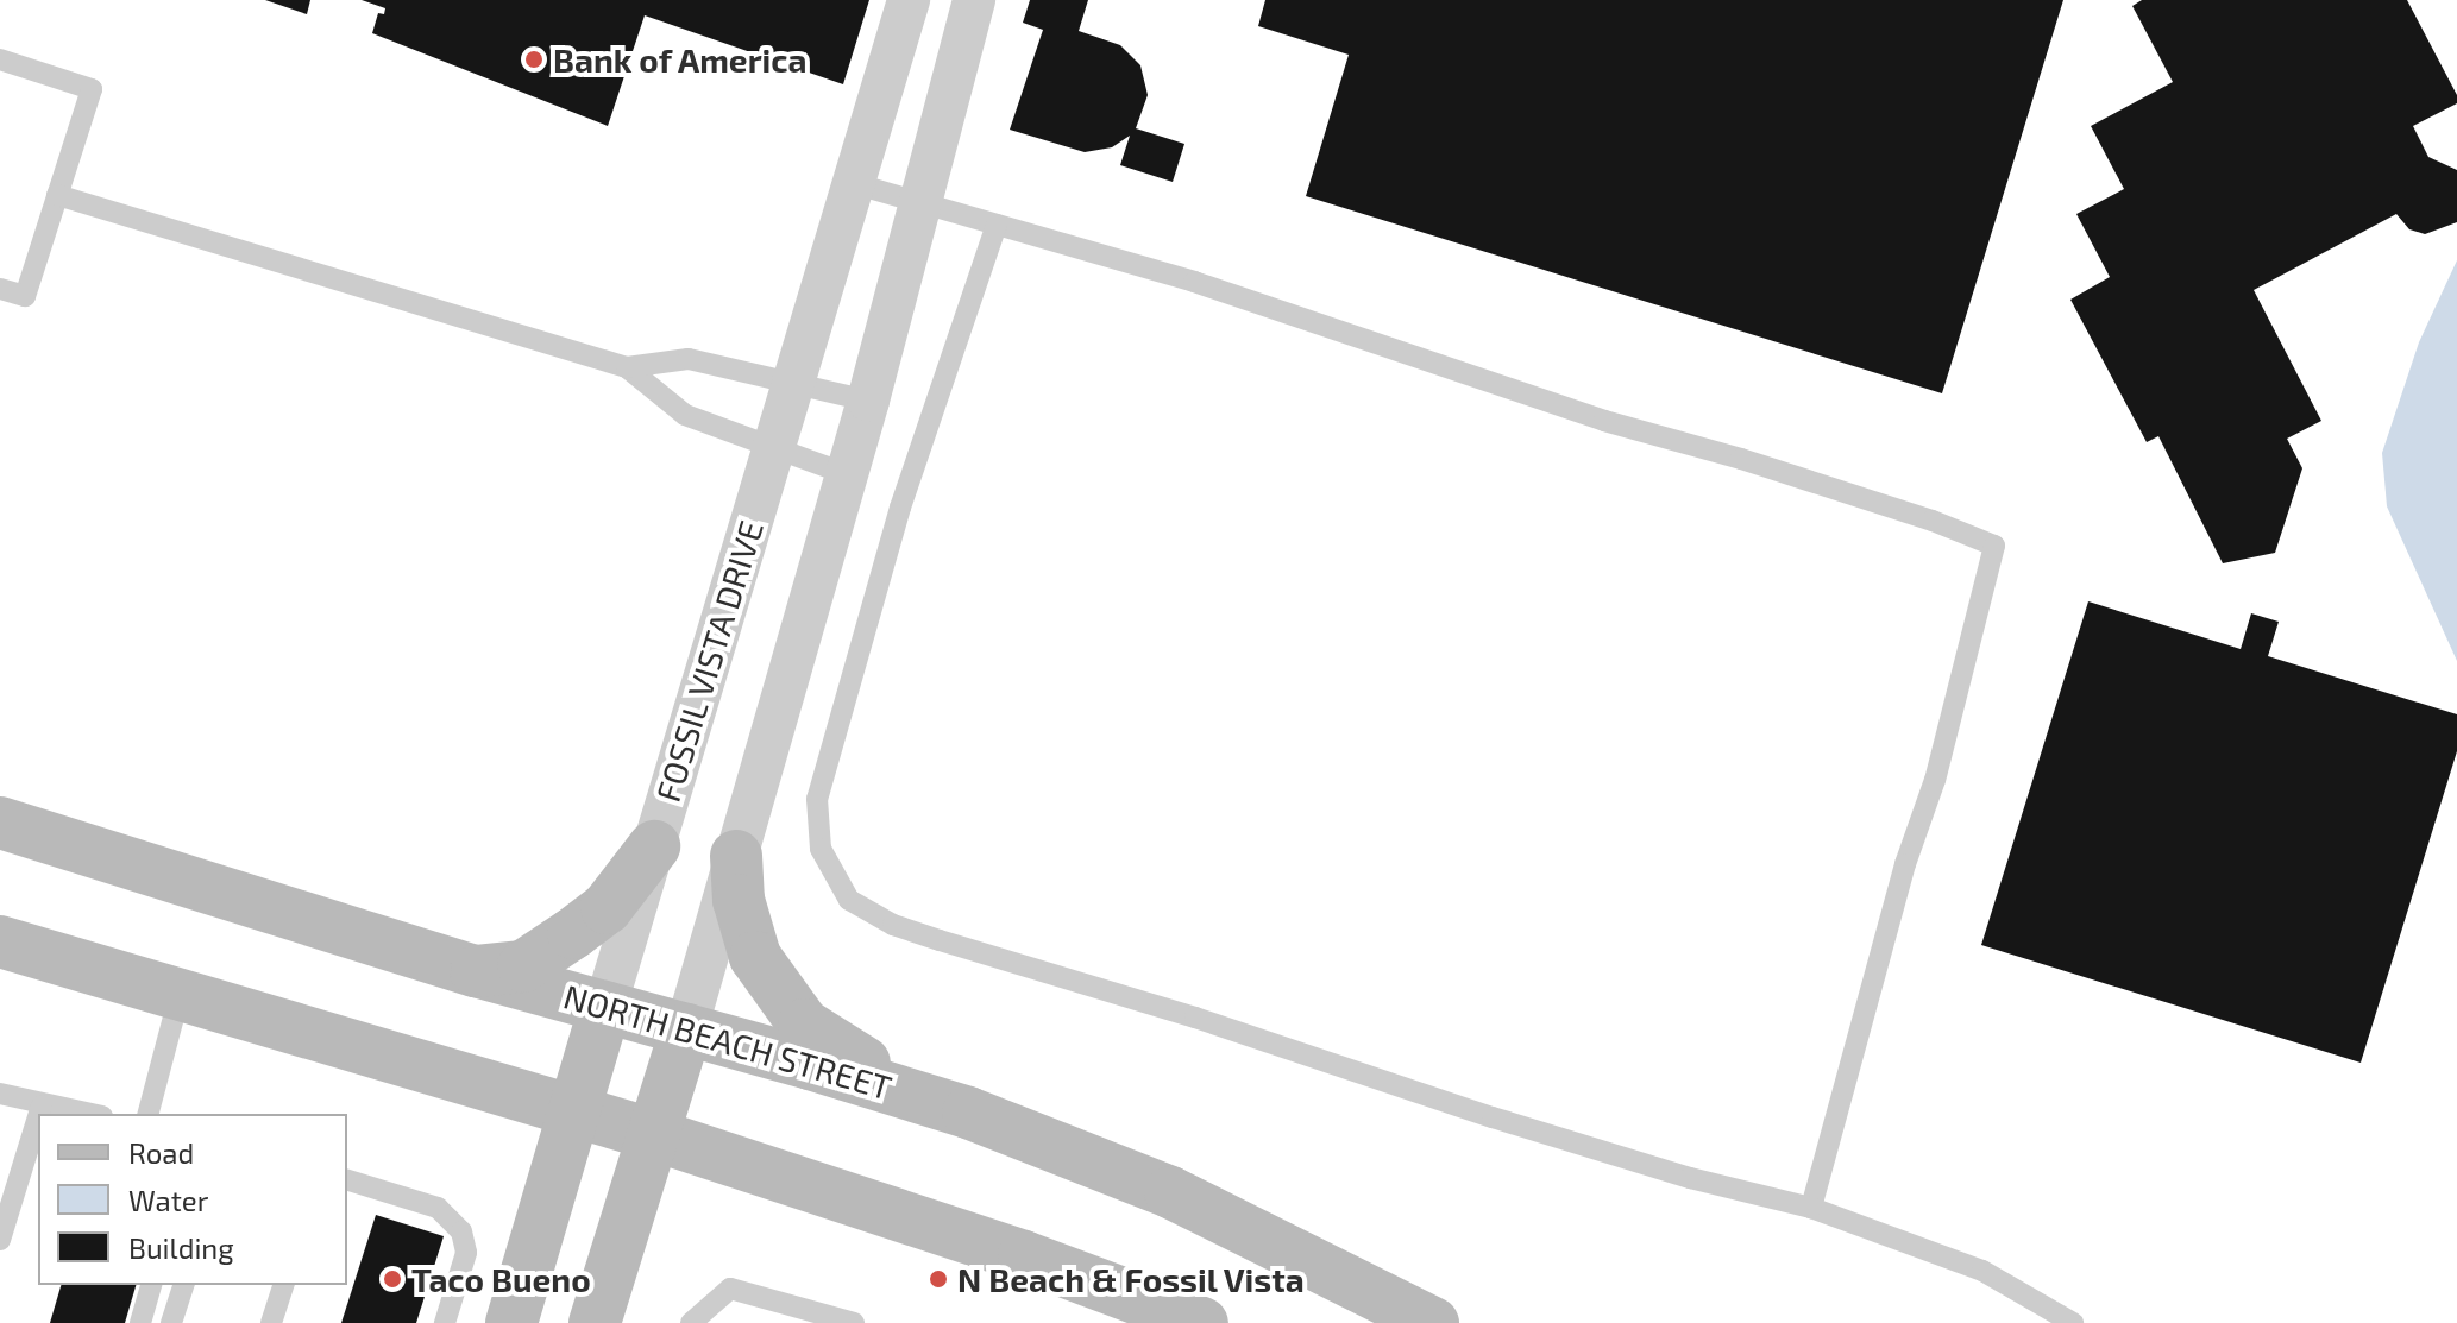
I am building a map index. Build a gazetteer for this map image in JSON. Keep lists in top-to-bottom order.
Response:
{
  "streets": {
    "main road": ["FOSSIL VISTA DRIVE", "NORTH BEACH STREET"]
  },
  "crossings": [
    ["FOSSIL VISTA DRIVE", "NORTH BEACH STREET"]
  ],
  "places": ["Bank of America", "Taco Bueno", "N Beach & Fossil Vista"],
  "legend": ["Road", "Water", "Building"]
}
